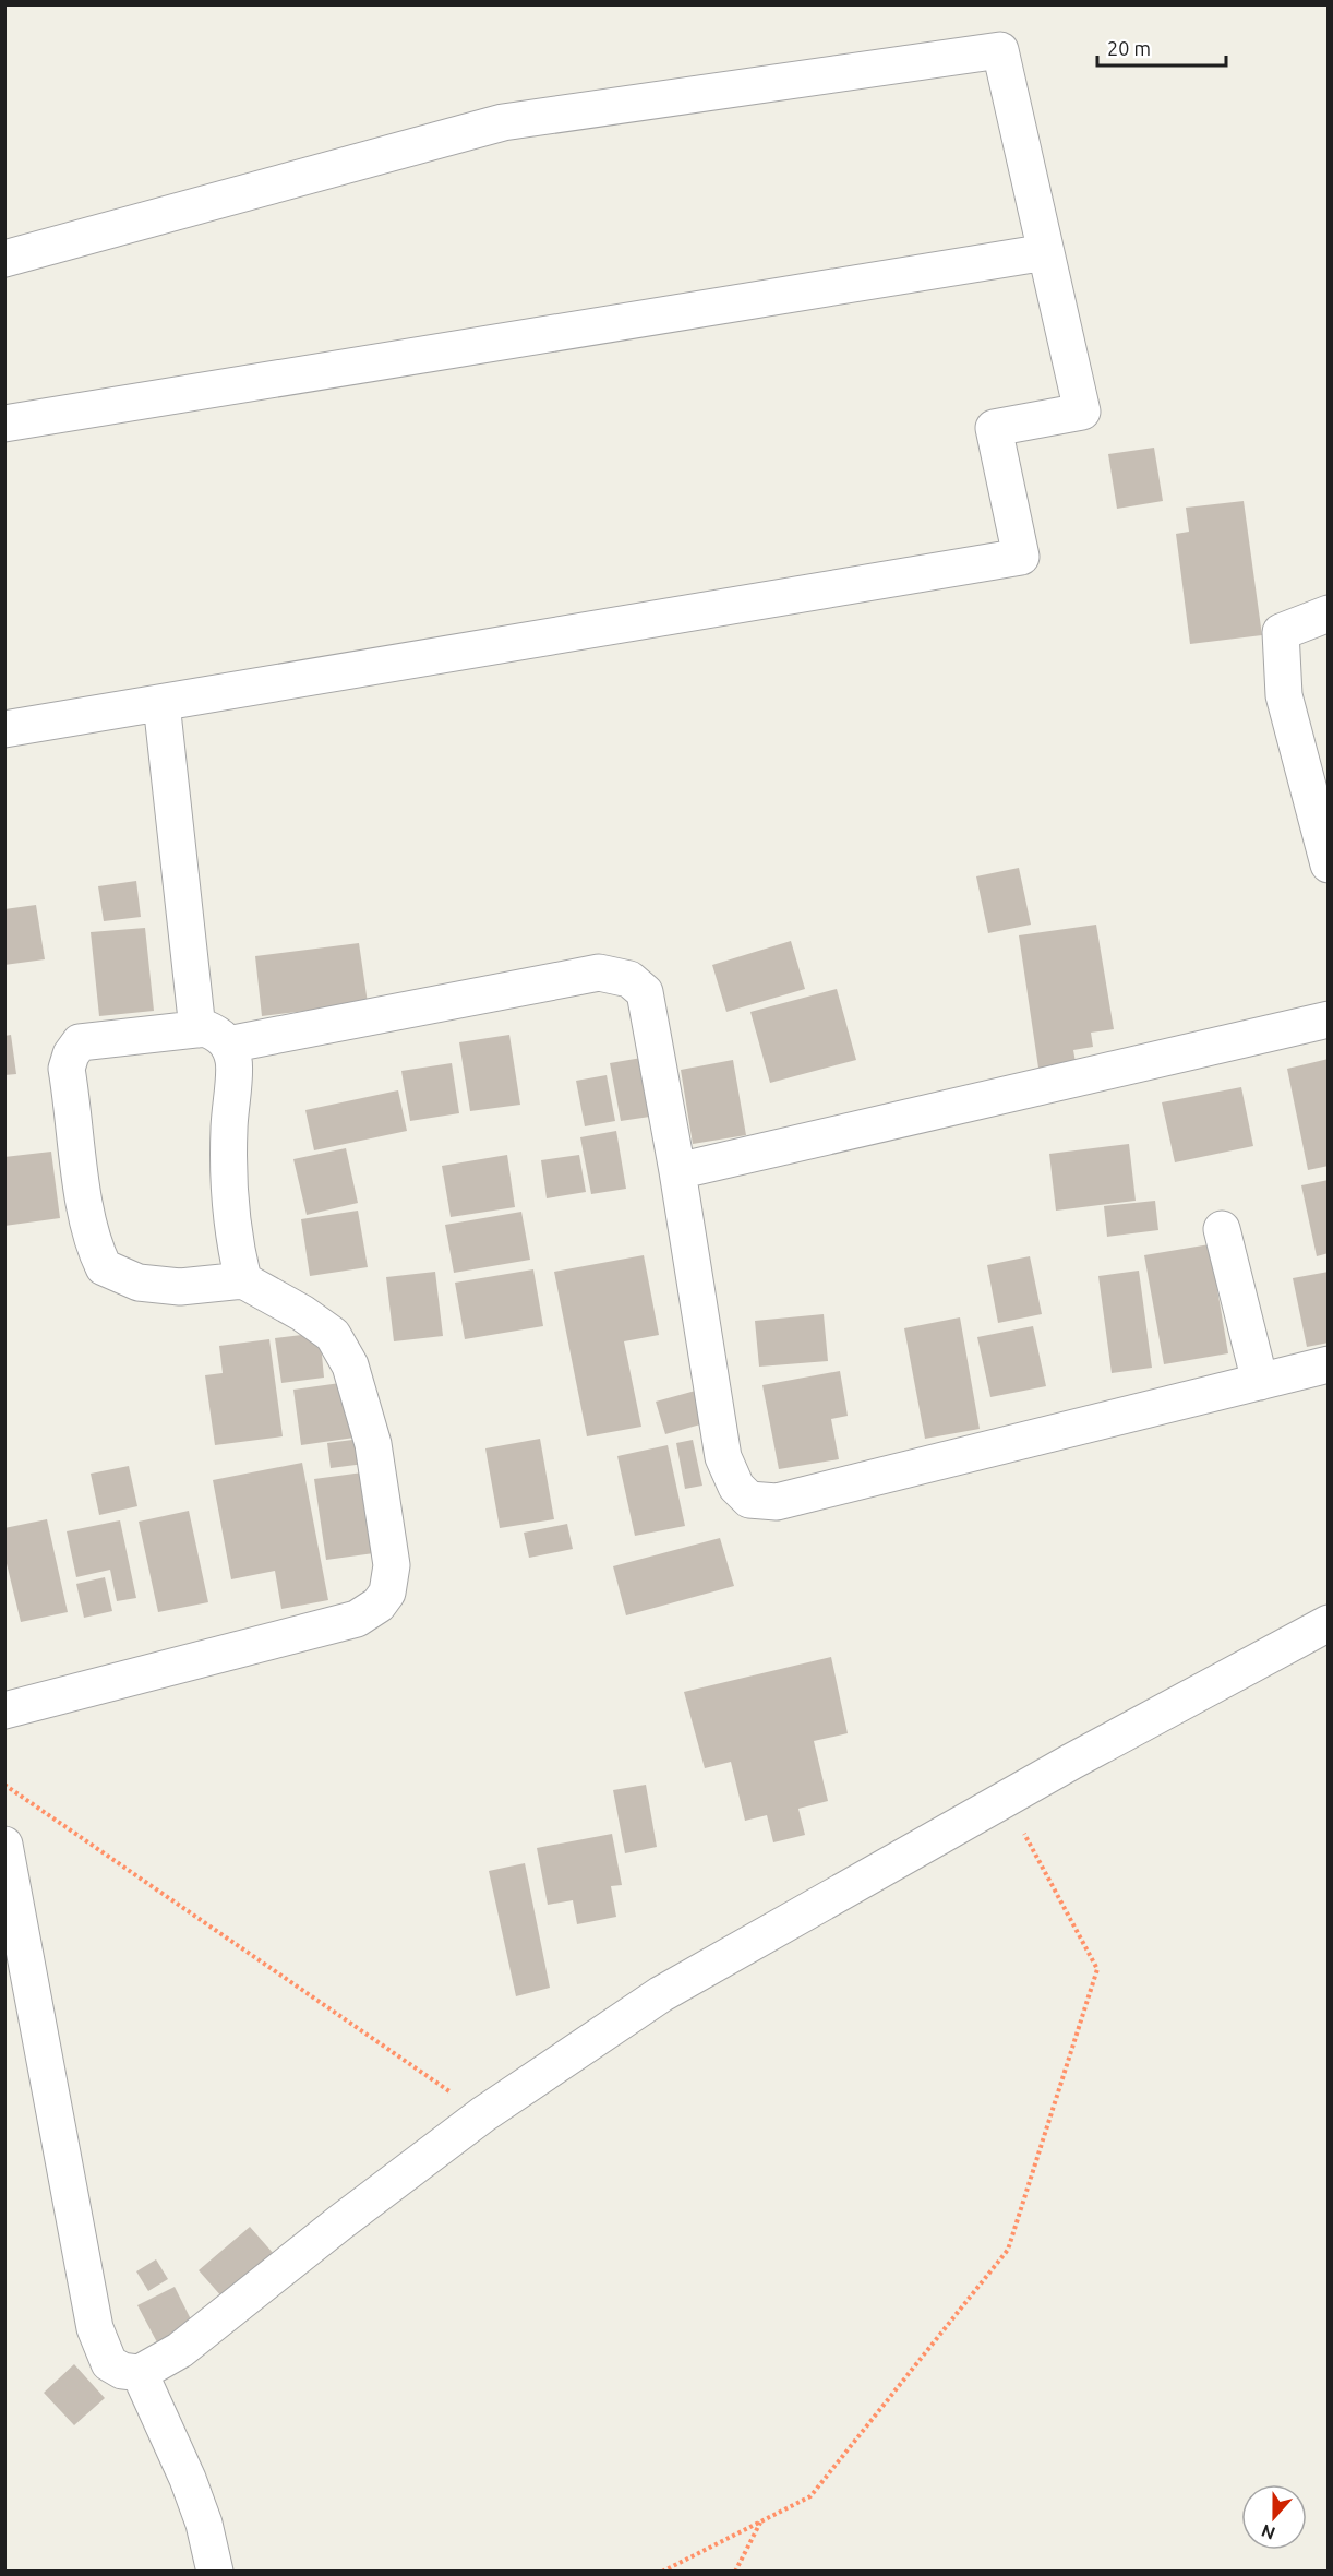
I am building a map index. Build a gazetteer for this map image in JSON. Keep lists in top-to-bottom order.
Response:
{
  "scale_bar": "20 m",
  "north": "bottom"
}
